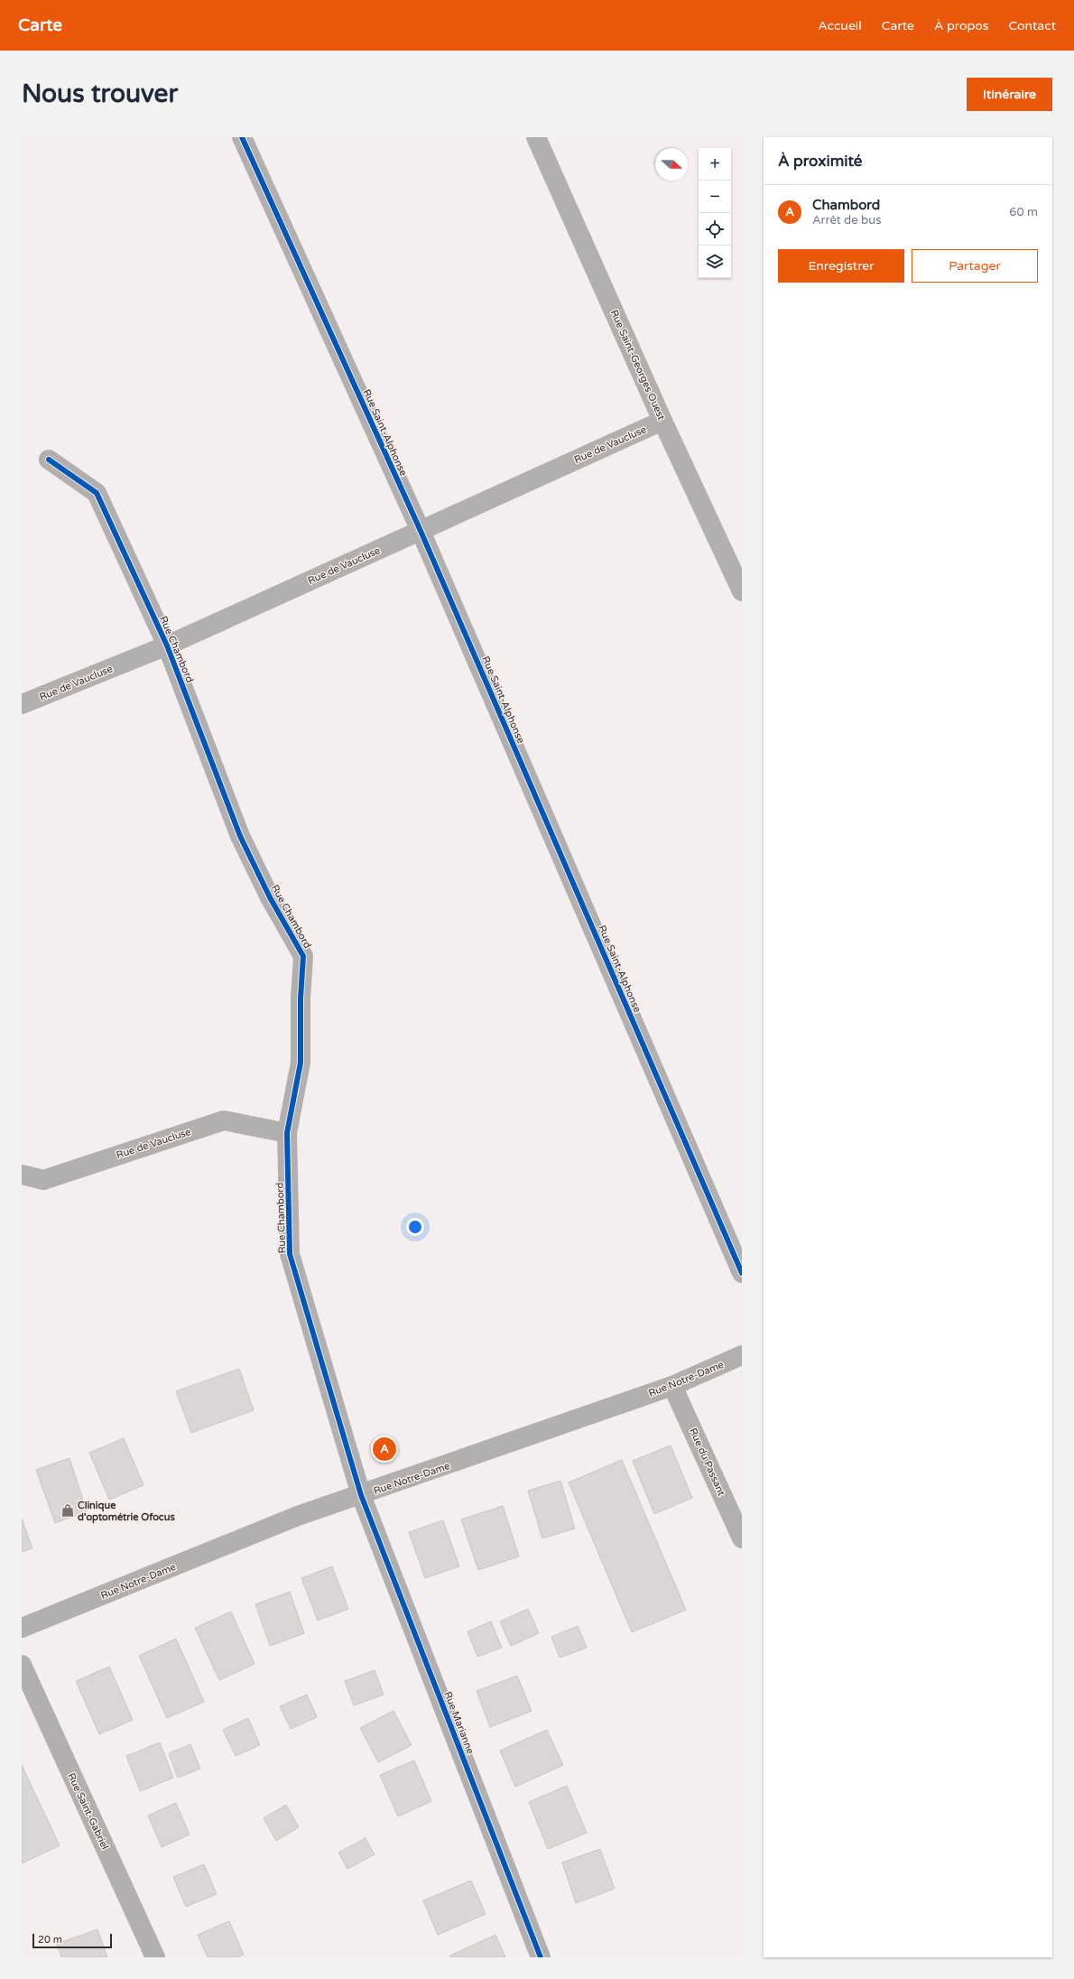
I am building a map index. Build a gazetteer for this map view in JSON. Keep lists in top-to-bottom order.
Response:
{
  "streets": {
    "street": [
      "Rue Saint-Georges Ouest",
      "Rue Saint-Alphonse",
      "Rue de Vaucluse",
      "Rue Chambord",
      "Rue Notre-Dame",
      "Rue du Passant",
      "Rue Marianne",
      "Rue Saint-Gabriel"
    ]
  },
  "crossings": [
    ["Rue Saint-Georges Ouest", "Rue de Vaucluse"],
    ["Rue Saint-Alphonse", "Rue de Vaucluse"],
    ["Rue de Vaucluse", "Rue Chambord"],
    ["Rue Chambord", "Rue Notre-Dame"],
    ["Rue Chambord", "Rue Marianne"],
    ["Rue Notre-Dame", "Rue du Passant"],
    ["Rue Notre-Dame", "Rue Marianne"]
  ],
  "places": {
    "shop": ["Clinique d'optométrie Ofocus"]
  },
  "scale_bar": "20 m",
  "north": "right",
  "page": {
    "header": "Carte",
    "nav": [
      "Accueil",
      "Carte",
      "À propos",
      "Contact"
    ],
    "buttons": [
      "Itinéraire",
      ["Enregistrer", "Partager"]
    ],
    "title": "Nous trouver",
    "heading": "À proximité",
    "map_buttons": ["+", "−"],
    "list": [
      {
        "mark": "A",
        "name": "Chambord",
        "note": "Arrêt de bus",
        "value": "60 m"
      }
    ],
    "pins": "A",
    "scale": "20 m"
  }
}
